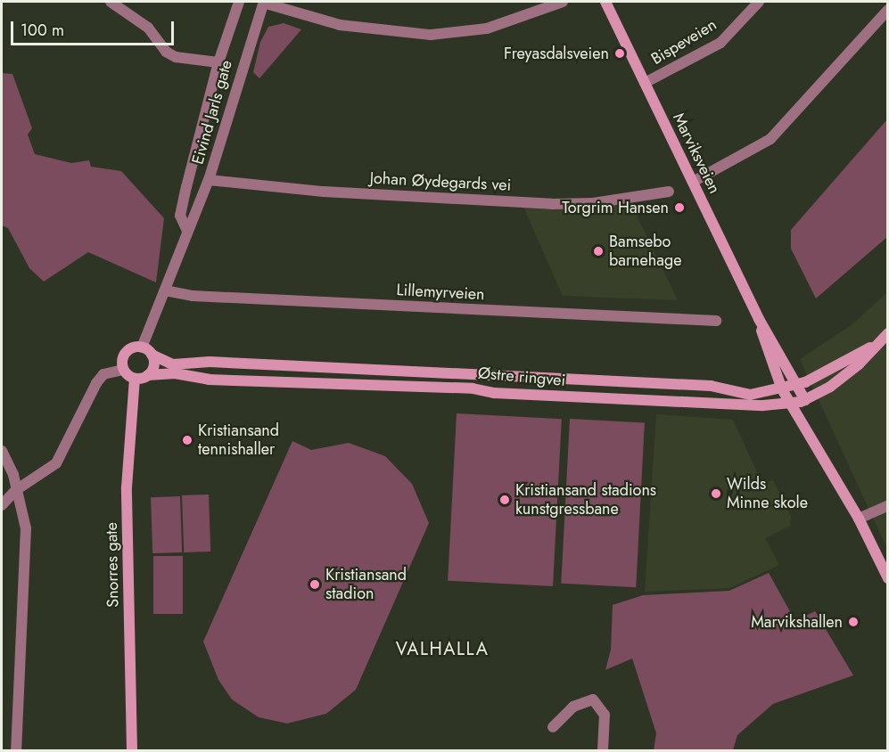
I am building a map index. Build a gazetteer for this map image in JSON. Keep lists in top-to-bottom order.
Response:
{
  "streets": {
    "street": [
      "Bispeveien",
      "Eivind Jarls gate",
      "Marviksveien",
      "Johan Øydegards vei",
      "Lillemyrveien",
      "Østre ringvei",
      "Snorres gate"
    ]
  },
  "crossings": [
    ["Bispeveien", "Marviksveien"],
    ["Eivind Jarls gate", "Johan Øydegards vei"],
    ["Eivind Jarls gate", "Lillemyrveien"],
    ["Eivind Jarls gate", "Østre ringvei"],
    ["Eivind Jarls gate", "Snorres gate"],
    ["Marviksveien", "Østre ringvei"],
    ["Østre ringvei", "Snorres gate"]
  ],
  "districts": ["VALHALLA"],
  "places": [
    "Freyasdalsveien",
    "Torgrim Hansen",
    "Bamsebo barnehage",
    "Kristiansand tennishaller",
    "Wilds Minne skole",
    "Kristiansand stadions kunstgressbane",
    "Kristiansand stadion",
    "Marvikshallen"
  ],
  "scale_bar": "100 m"
}
